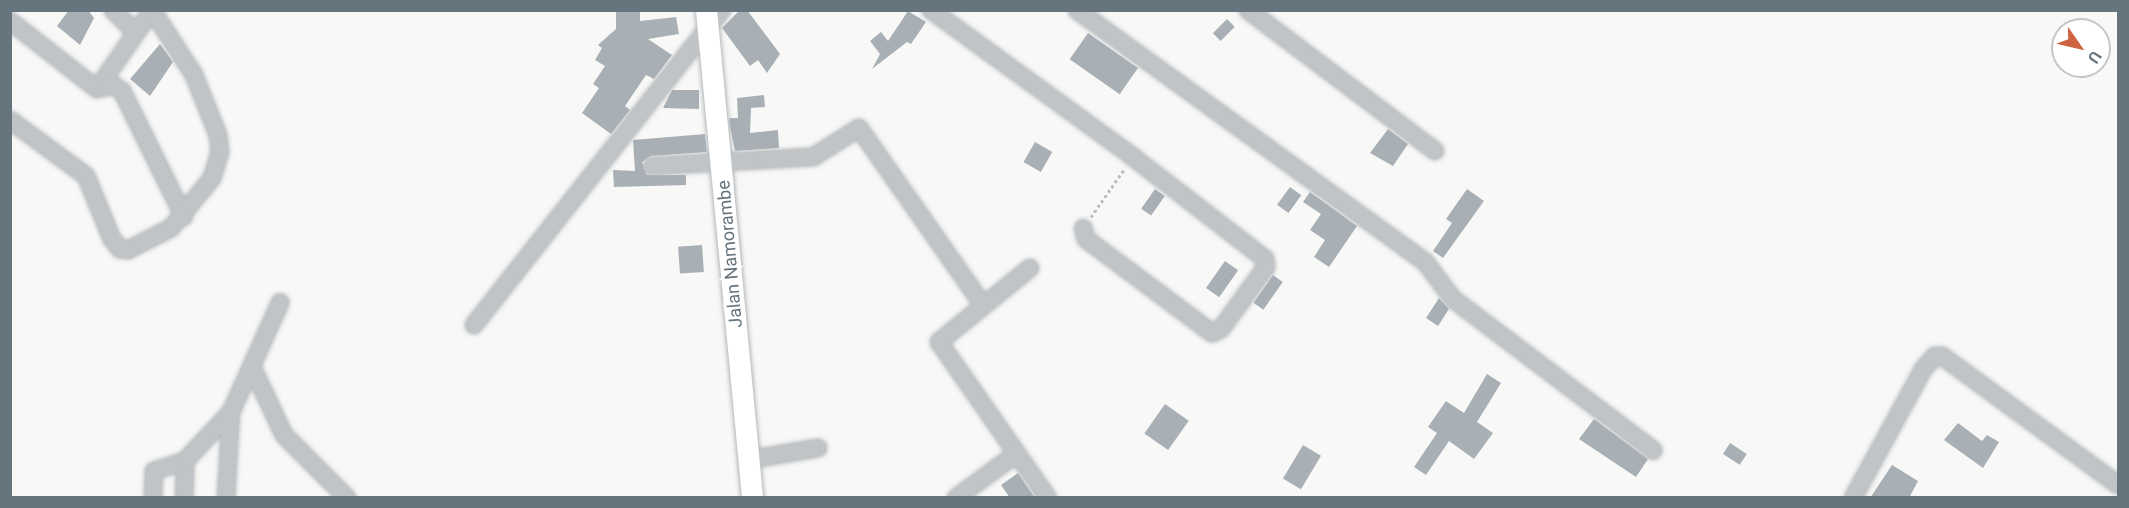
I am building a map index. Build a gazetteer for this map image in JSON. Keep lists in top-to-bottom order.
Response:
{
  "streets": {
    "main road": ["Jalan Namorambe"]
  },
  "north": "bottom right"
}
